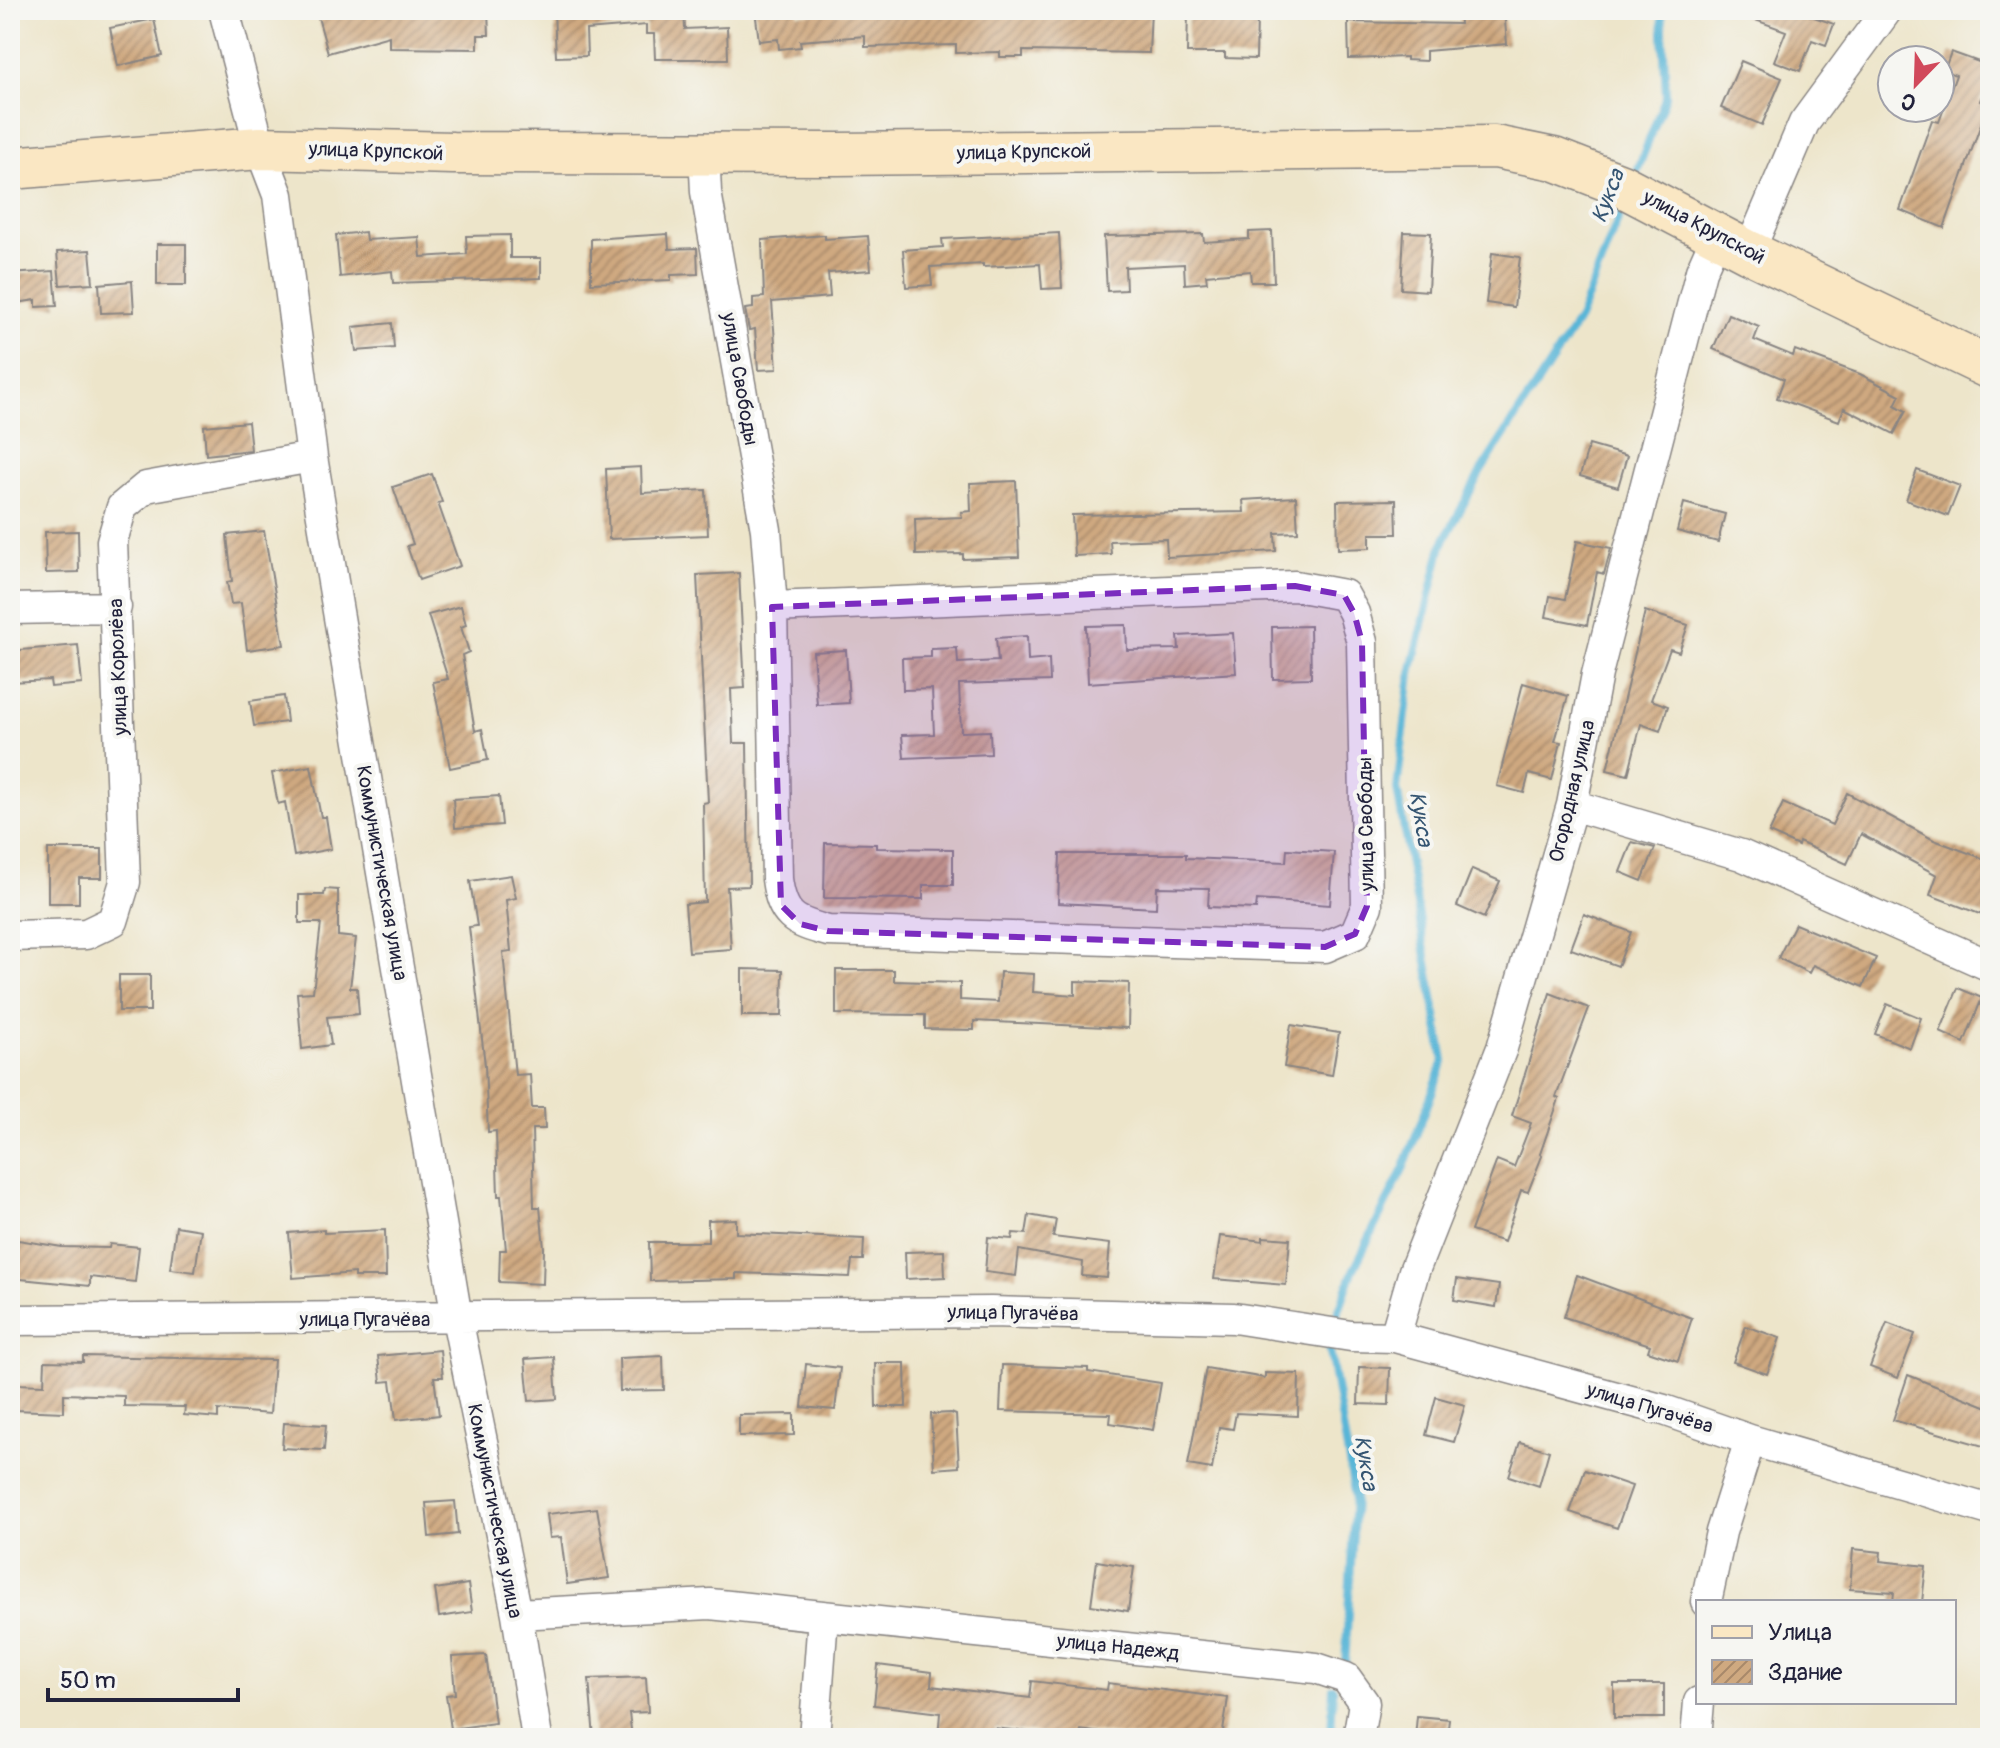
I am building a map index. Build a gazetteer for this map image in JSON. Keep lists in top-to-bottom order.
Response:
{
  "streets": {
    "street": [
      "улица Крупской",
      "улица Свободы",
      "улица Королёва",
      "Огородная улица",
      "Коммунистическая улица",
      "улица Пугачёва",
      "улица Надежд"
    ]
  },
  "crossings": [
    ["улица Крупской", "улица Свободы"],
    ["улица Крупской", "Огородная улица"],
    ["улица Крупской", "Коммунистическая улица"],
    ["улица Королёва", "Коммунистическая улица"],
    ["Огородная улица", "улица Пугачёва"],
    ["Коммунистическая улица", "улица Пугачёва"],
    ["Коммунистическая улица", "улица Надежд"]
  ],
  "water": ["Кукса"],
  "legend": ["Улица", "Здание"],
  "scale_bar": "50 m",
  "north": "bottom left"
}
